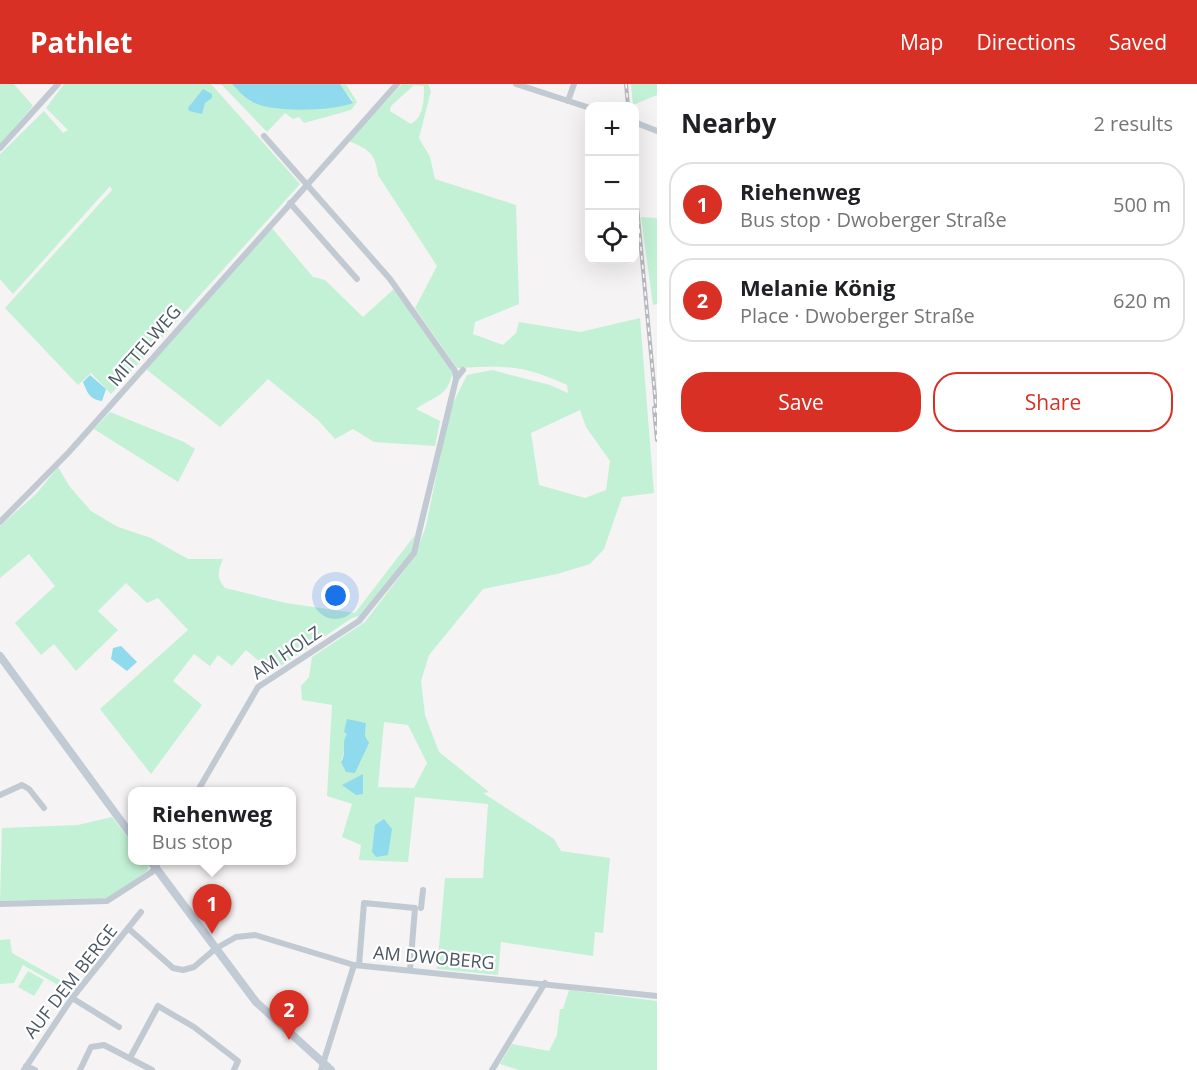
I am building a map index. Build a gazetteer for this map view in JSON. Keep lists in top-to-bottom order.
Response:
{
  "streets": {
    "street": [
      "MITTELWEG",
      "AM HOLZ",
      "AM DWOBERG",
      "AUF DEM BERGE"
    ]
  },
  "crossings": [
    ["AM DWOBERG", "AUF DEM BERGE"]
  ],
  "page": {
    "header": "Pathlet",
    "nav": ["Map", "Directions", "Saved"],
    "heading": ["Nearby", "2 results"],
    "map_buttons": ["+", "−"],
    "list": [
      {
        "mark": "1",
        "name": "Riehenweg",
        "note": "Bus stop · Dwoberger Straße",
        "value": "500 m"
      },
      {
        "mark": "2",
        "name": "Melanie König",
        "note": "Place · Dwoberger Straße",
        "value": "620 m"
      }
    ],
    "buttons": ["Save", "Share"],
    "popup": ["Riehenweg", "Bus stop"],
    "pins": ["1", "2"]
  }
}
